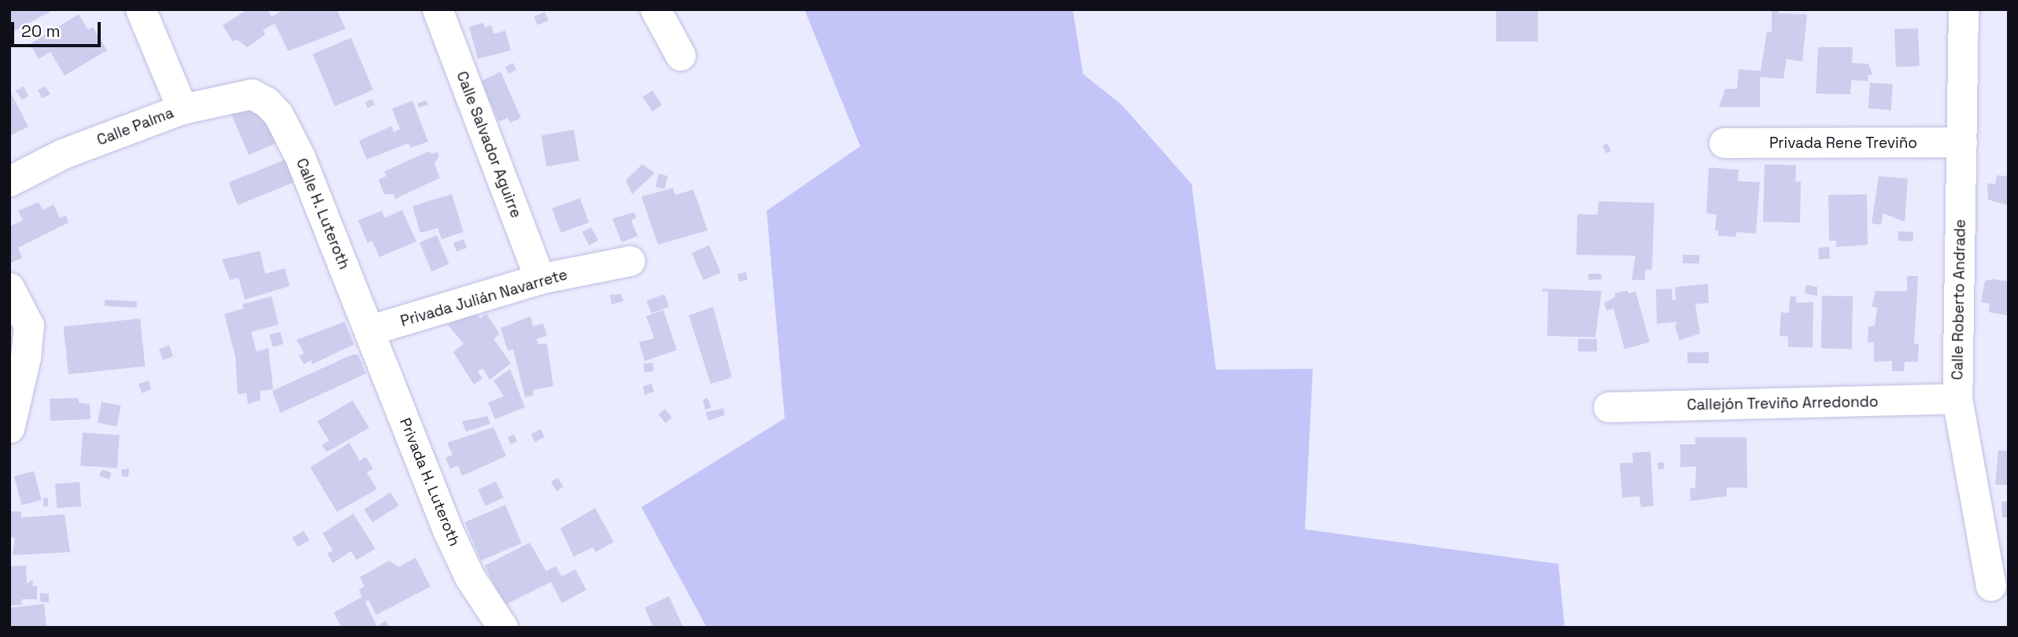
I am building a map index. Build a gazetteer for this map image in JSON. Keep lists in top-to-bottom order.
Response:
{
  "streets": {
    "street": [
      "Calle Palma",
      "Privada Rene Treviño",
      "Calle Salvador Aguirre",
      "Calle H. Luteroth",
      "Privada Julián Navarrete",
      "Calle Roberto Andrade",
      "Callejón Treviño Arredondo",
      "Privada H. Luteroth"
    ]
  },
  "crossings": [
    ["Calle Palma", "Calle H. Luteroth"],
    ["Privada Rene Treviño", "Calle Roberto Andrade"],
    ["Calle Salvador Aguirre", "Privada Julián Navarrete"],
    ["Calle H. Luteroth", "Privada Julián Navarrete"],
    ["Calle H. Luteroth", "Privada H. Luteroth"],
    ["Privada Julián Navarrete", "Privada H. Luteroth"],
    ["Calle Roberto Andrade", "Callejón Treviño Arredondo"]
  ],
  "scale_bar": "20 m"
}
